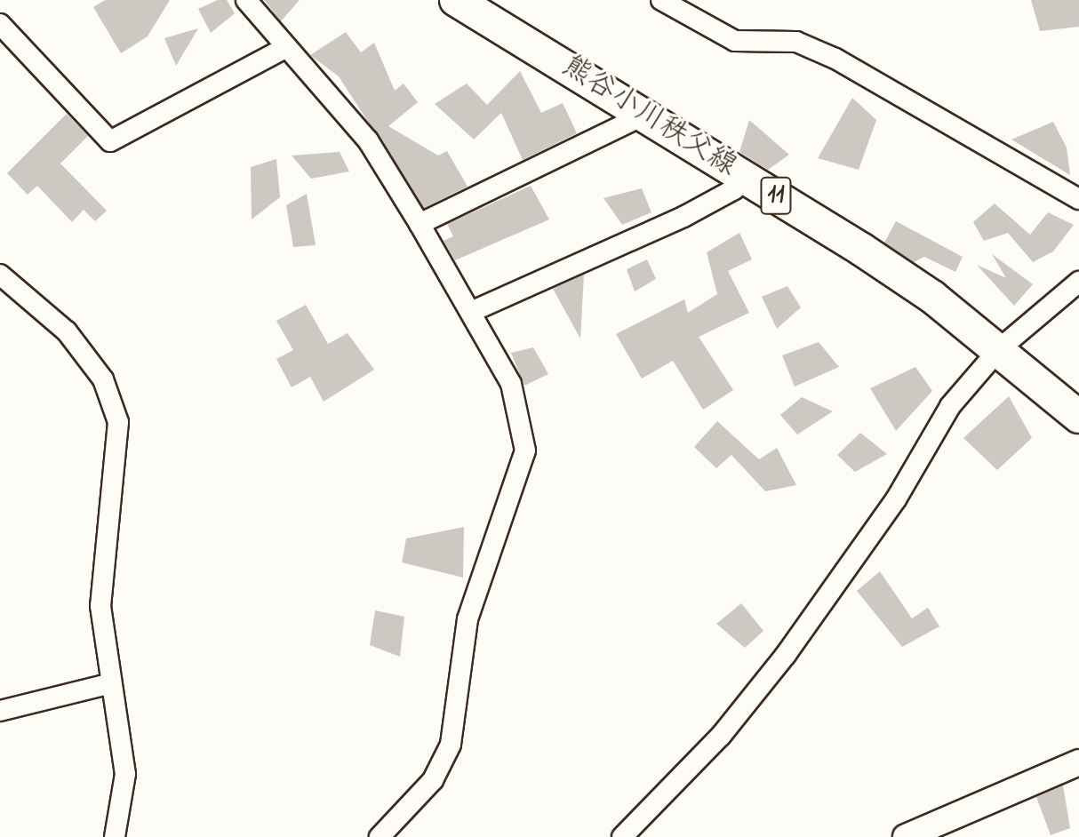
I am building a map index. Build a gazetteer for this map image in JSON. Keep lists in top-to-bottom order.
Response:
{
  "streets": {
    "main road": ["熊谷小川秩父線", "11"]
  }
}
